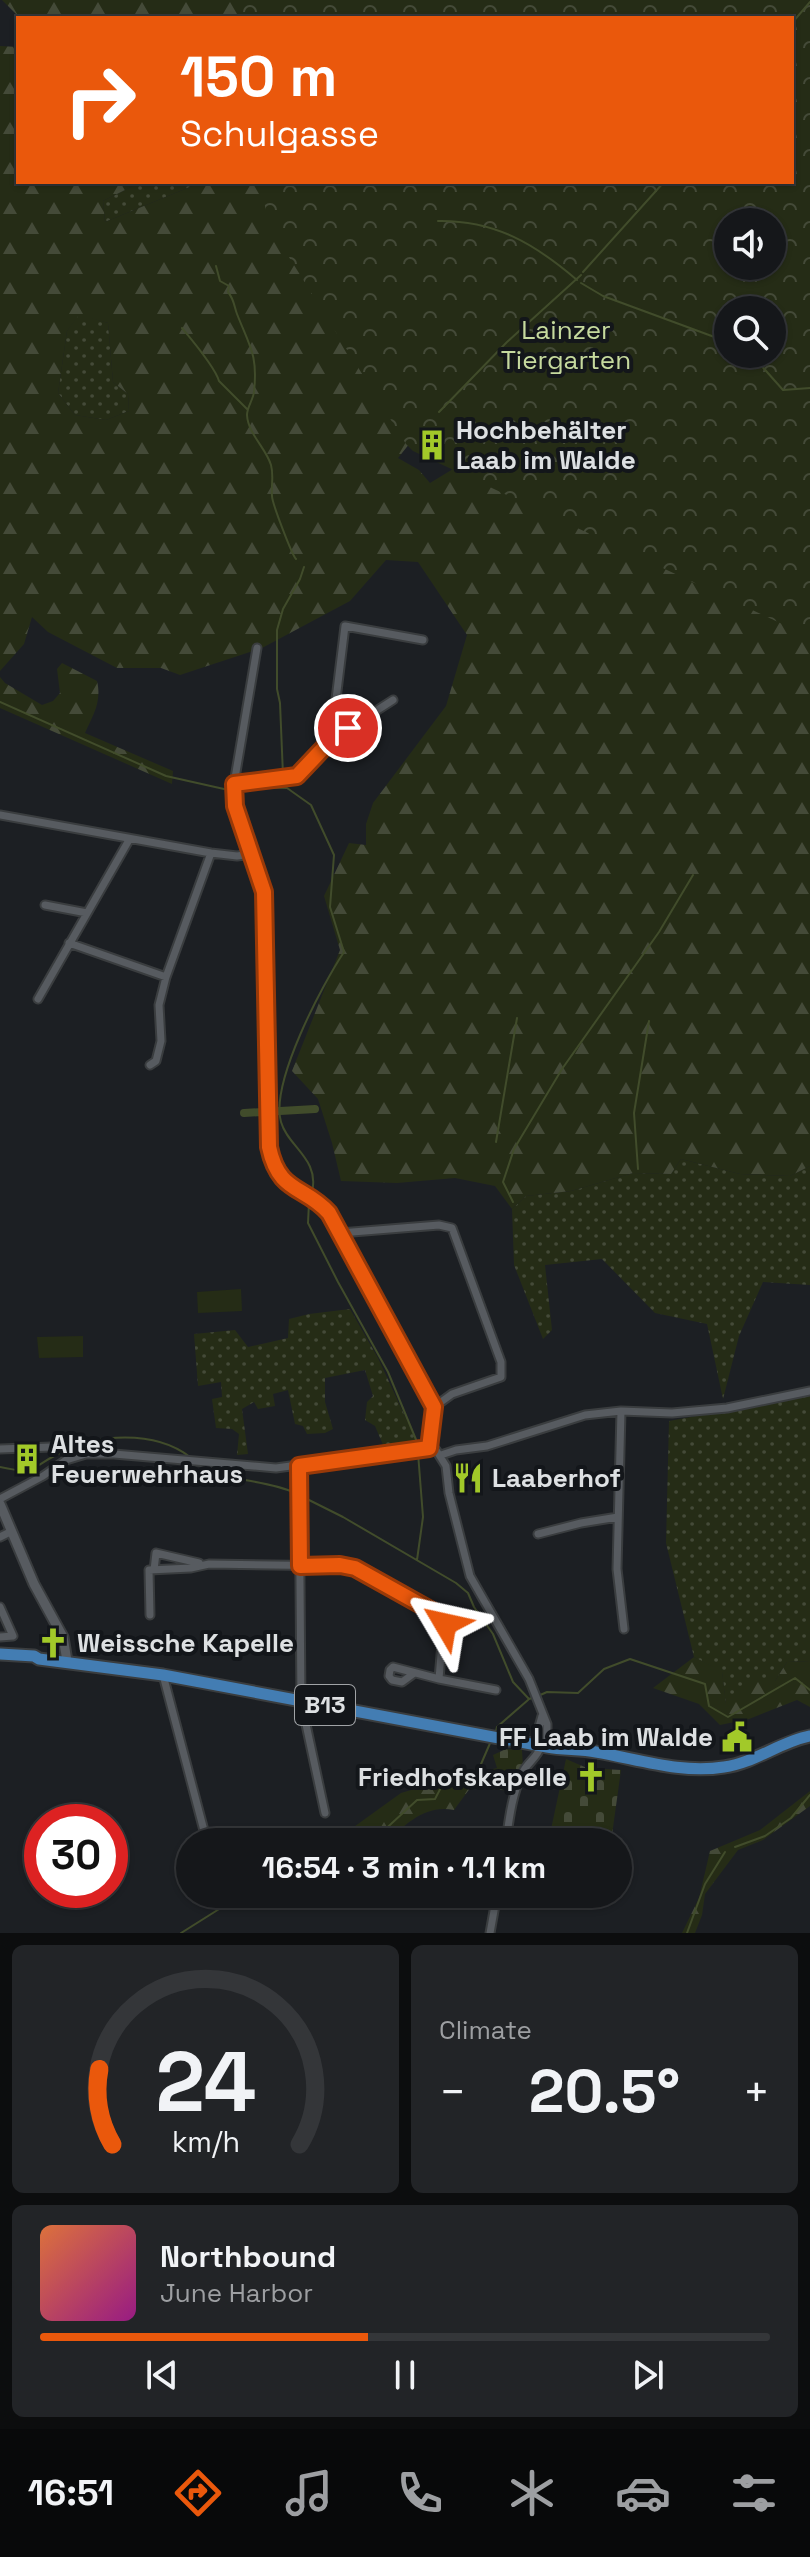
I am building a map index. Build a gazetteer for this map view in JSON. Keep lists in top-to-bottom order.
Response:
{
  "streets": {
    "main road": ["B13"]
  },
  "parks": ["Lainzer Tiergarten"],
  "places": {
    "building": ["Hochbehälter Laab im Walde", "Altes Feuerwehrhaus"],
    "restaurant": ["Laaberhof"],
    "church": ["Weissche Kapelle", "Friedhofskapelle"],
    "public building": ["FF Laab im Walde"]
  },
  "page": {
    "turn": ["150 m", "Schulgasse"],
    "limit": "30",
    "trip": "16:54 · 3 min · 1.1 km",
    "tile": "Climate",
    "heat": ["−", "20.5°", "+"],
    "song": ["Northbound", "June Harbor"],
    "tabs": "16:51",
    "gauge": ["24", "km/h"]
  }
}
